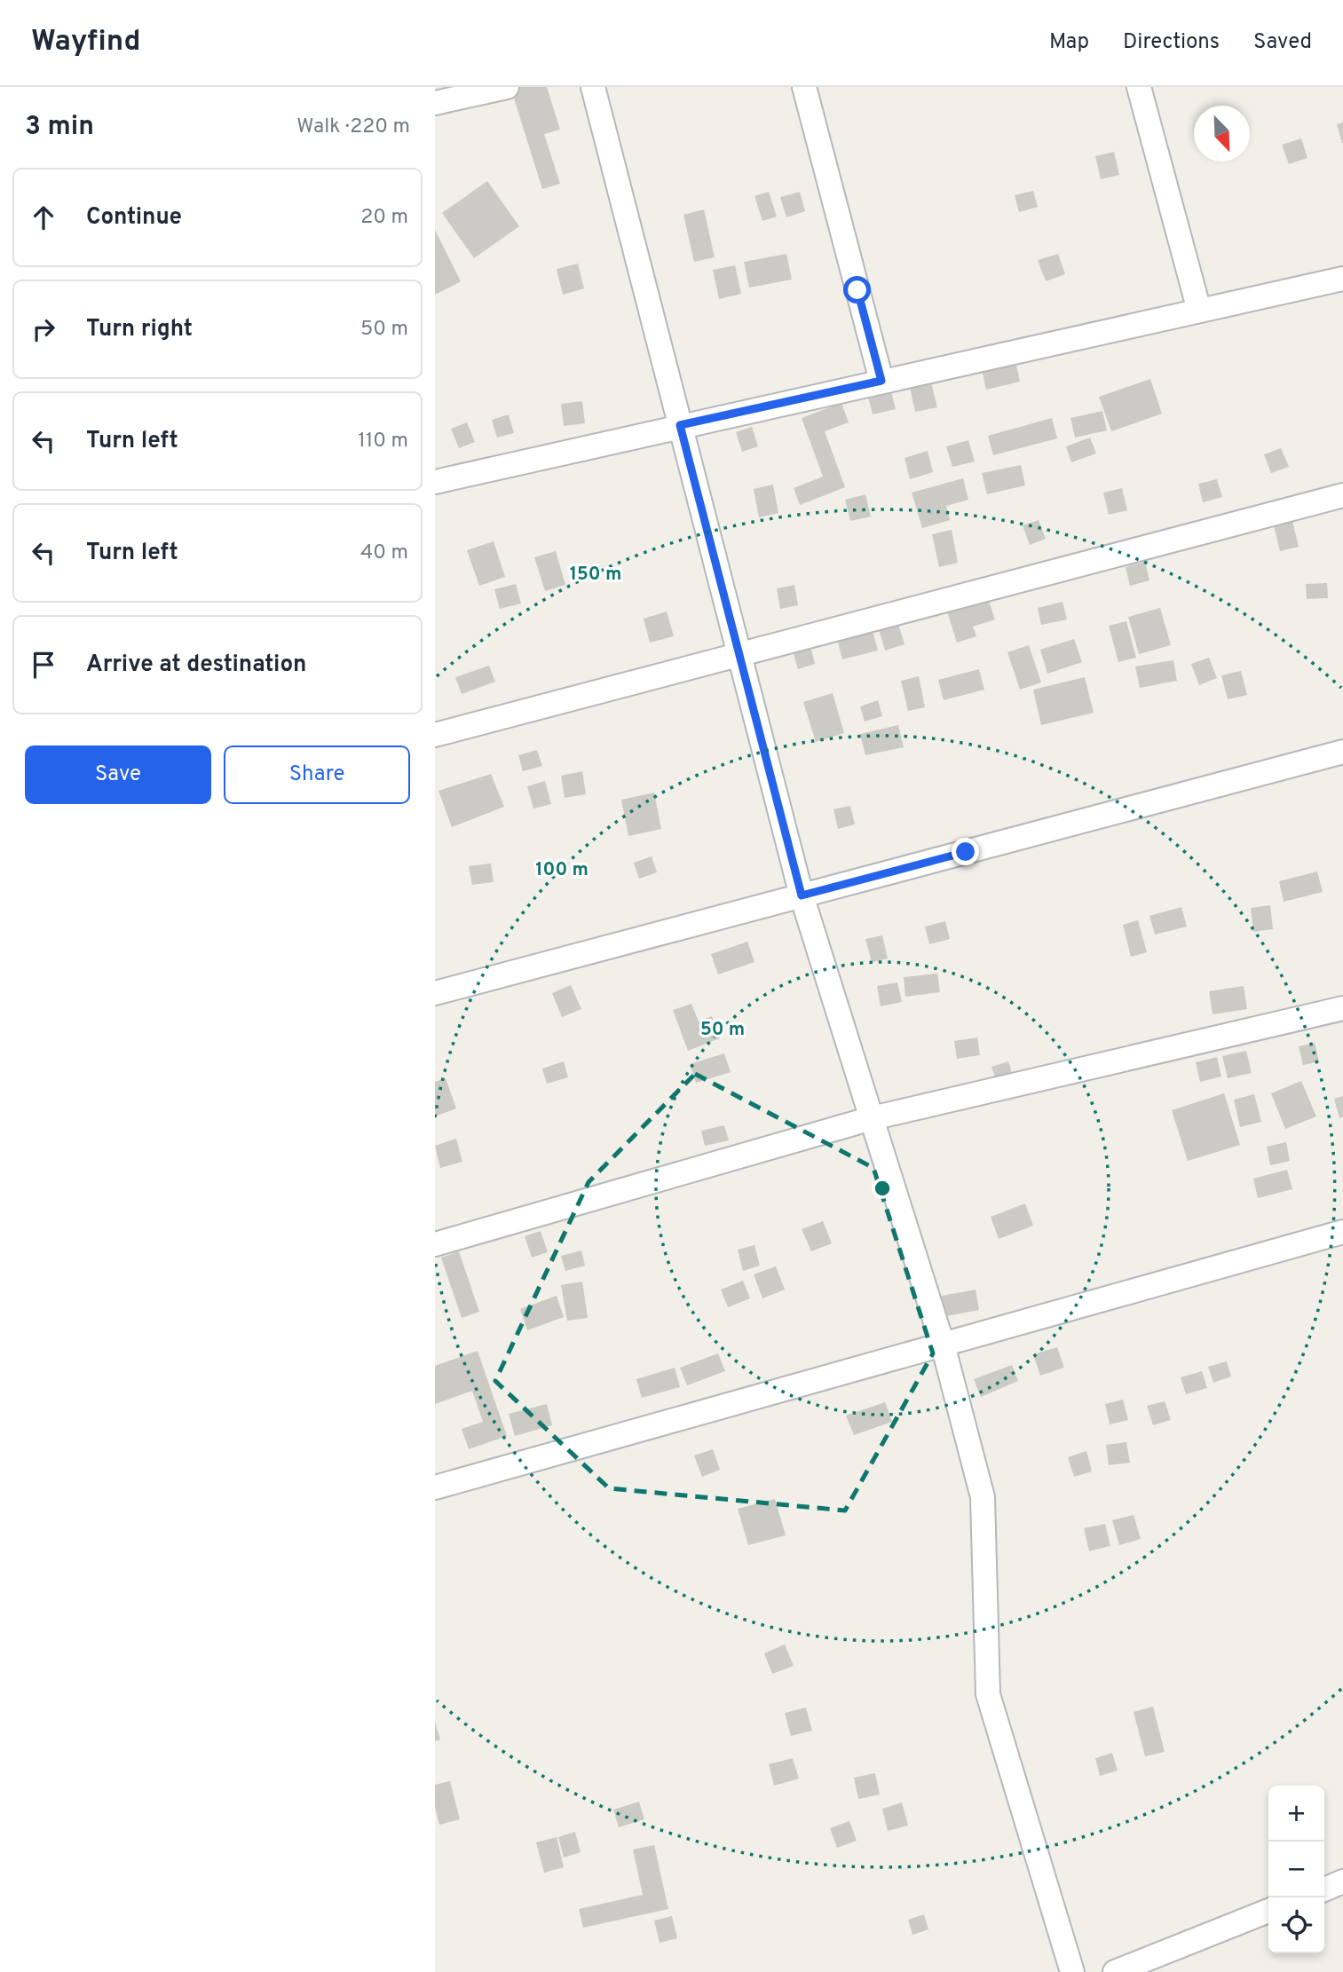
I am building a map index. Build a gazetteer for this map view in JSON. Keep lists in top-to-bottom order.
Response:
{
  "north": "bottom right",
  "page": {
    "header": "Wayfind",
    "nav": ["Map", "Directions", "Saved"],
    "heading": ["3 min", "Walk · 220 m"],
    "list": [
      ["Continue", "20 m"],
      ["Turn right", "50 m"],
      ["Turn left", "110 m"],
      ["Turn left", "40 m"],
      "Arrive at destination"
    ],
    "buttons": ["Save", "Share"],
    "map_buttons": ["+", "−"]
  },
  "rings": ["150 m", "100 m", "50 m"]
}
